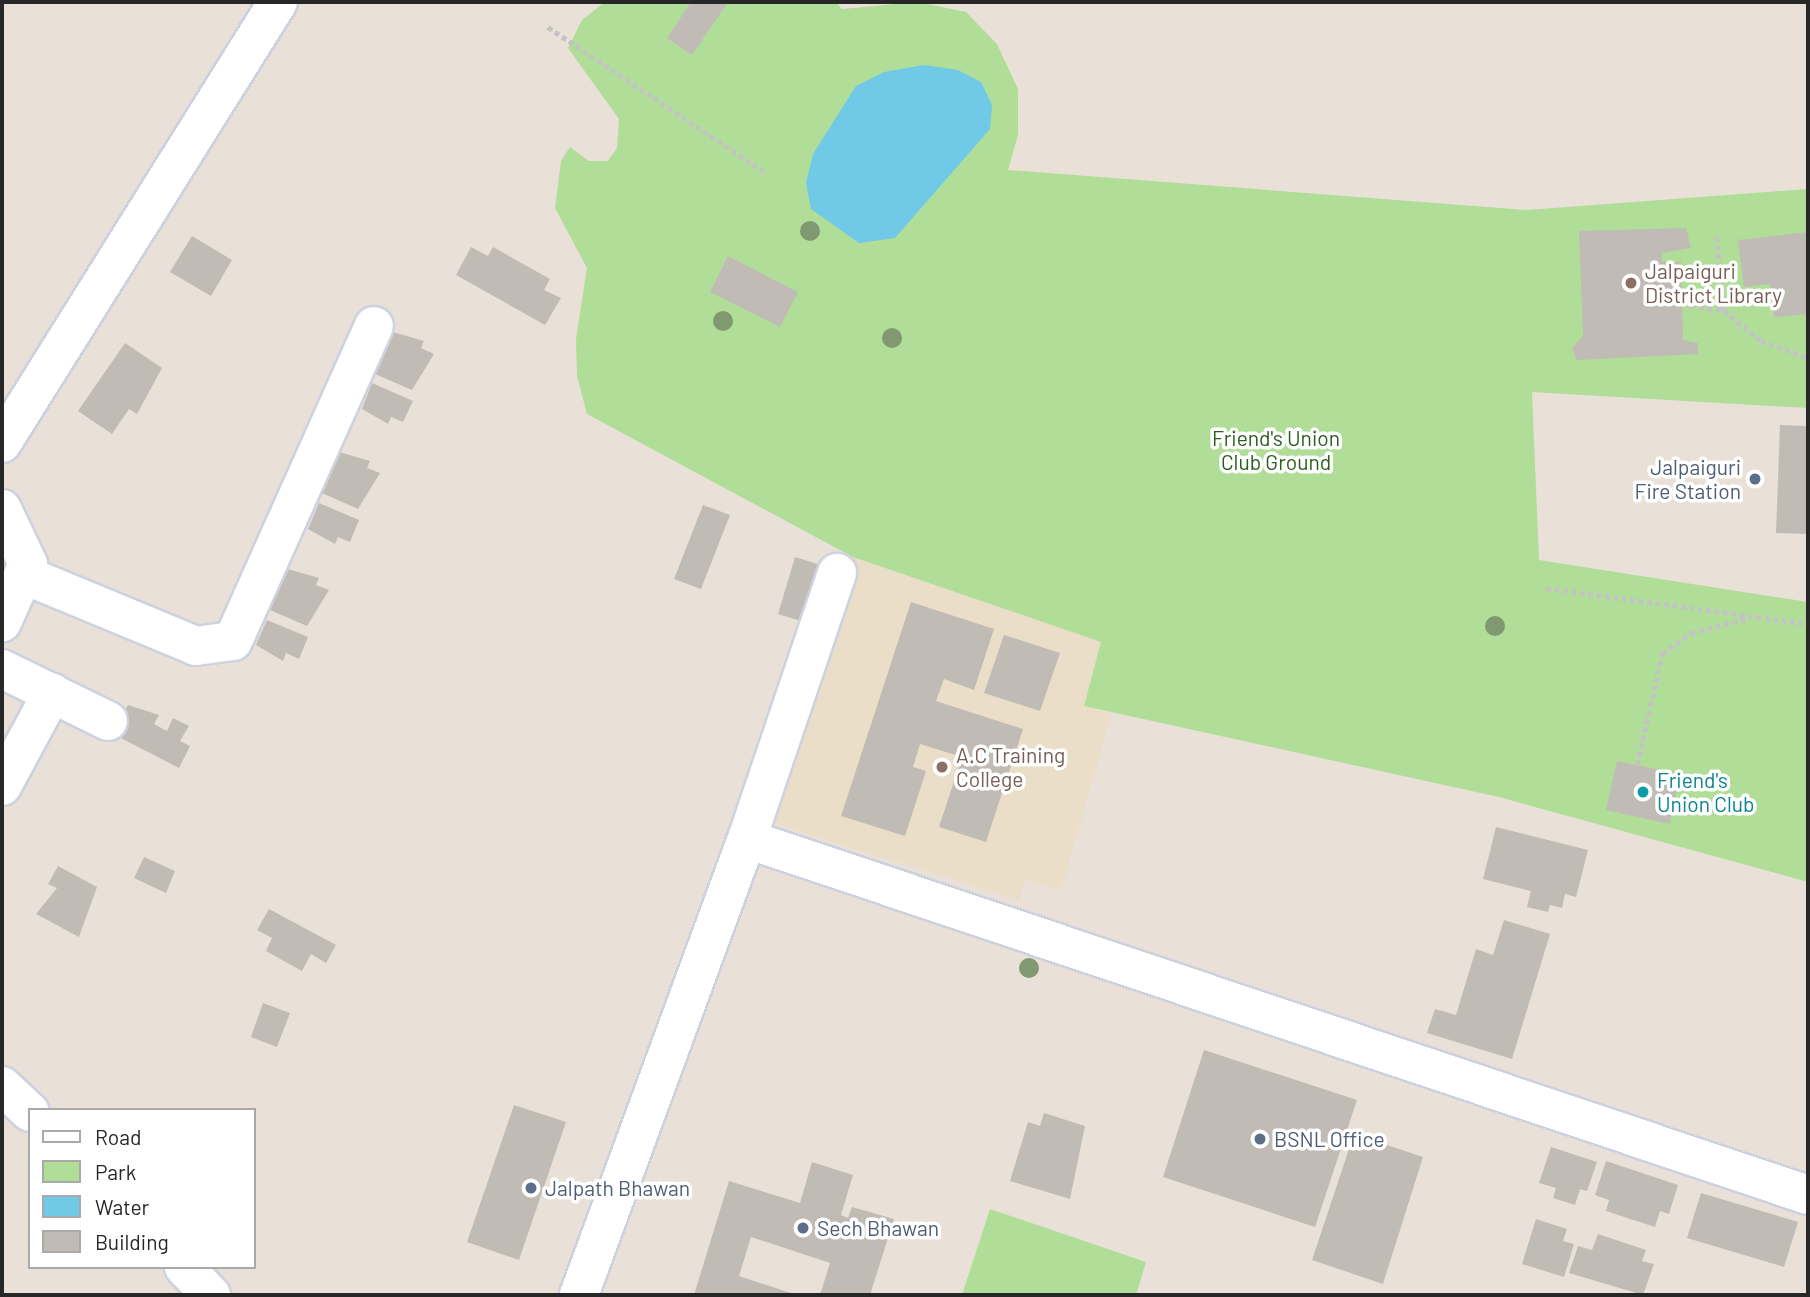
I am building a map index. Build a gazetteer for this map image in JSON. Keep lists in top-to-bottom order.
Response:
{
  "parks": ["Friend's Union Club Ground"],
  "places": [
    "Jalpaiguri District Library",
    "Jalpaiguri Fire Station",
    "A.C Training College",
    "Friend's Union Club",
    "BSNL Office",
    "Jalpath Bhawan",
    "Sech Bhawan"
  ],
  "legend": [
    "Road",
    "Park",
    "Water",
    "Building"
  ]
}
